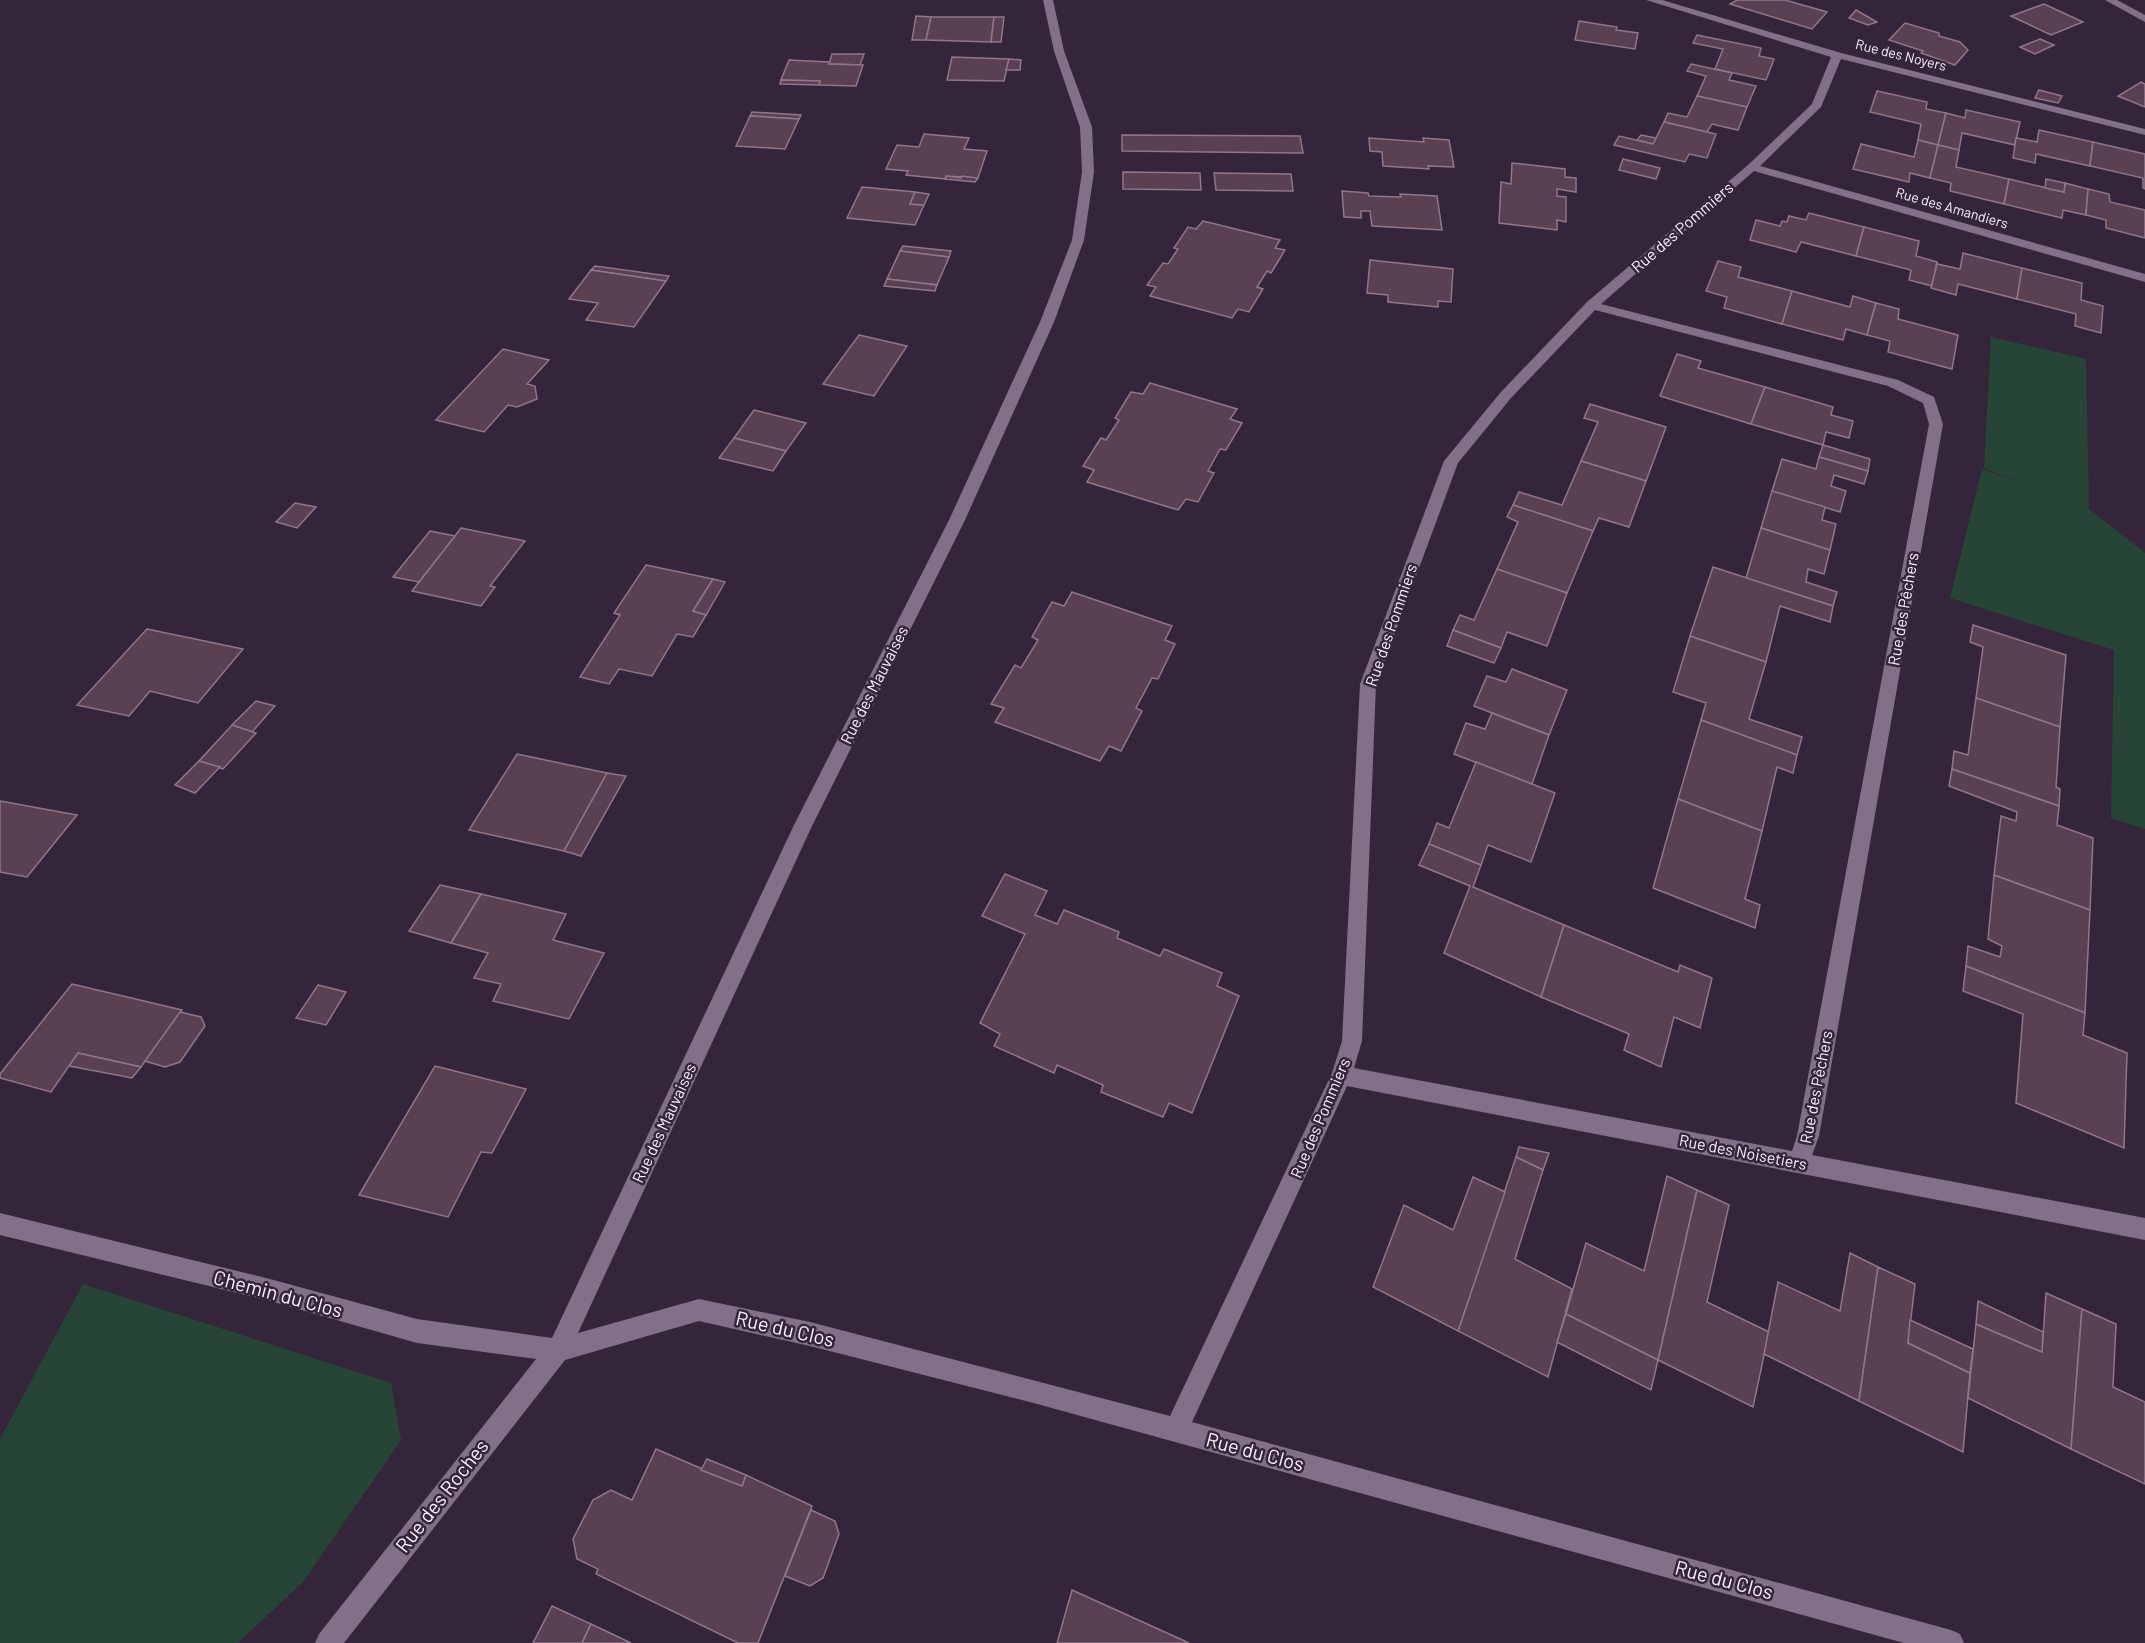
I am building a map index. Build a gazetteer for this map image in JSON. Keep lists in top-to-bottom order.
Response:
{
  "streets": {
    "street": [
      "Rue des Noyers",
      "Rue des Amandiers",
      "Rue des Pommiers",
      "Rue des Pêchers",
      "Rue des Mauvaises",
      "Rue des Noisetiers",
      "Chemin du Clos",
      "Rue du Clos",
      "Rue des Roches"
    ]
  },
  "crossings": [
    ["Rue des Noyers", "Rue des Pommiers"],
    ["Rue des Amandiers", "Rue des Pommiers"],
    ["Rue des Pommiers", "Rue des Pêchers"],
    ["Rue des Pommiers", "Rue des Noisetiers"],
    ["Rue des Pommiers", "Rue du Clos"],
    ["Rue des Pêchers", "Rue des Noisetiers"],
    ["Rue des Mauvaises", "Chemin du Clos"],
    ["Rue des Mauvaises", "Rue du Clos"],
    ["Rue des Mauvaises", "Rue des Roches"],
    ["Chemin du Clos", "Rue du Clos"],
    ["Chemin du Clos", "Rue des Roches"],
    ["Rue du Clos", "Rue des Roches"]
  ]
}
